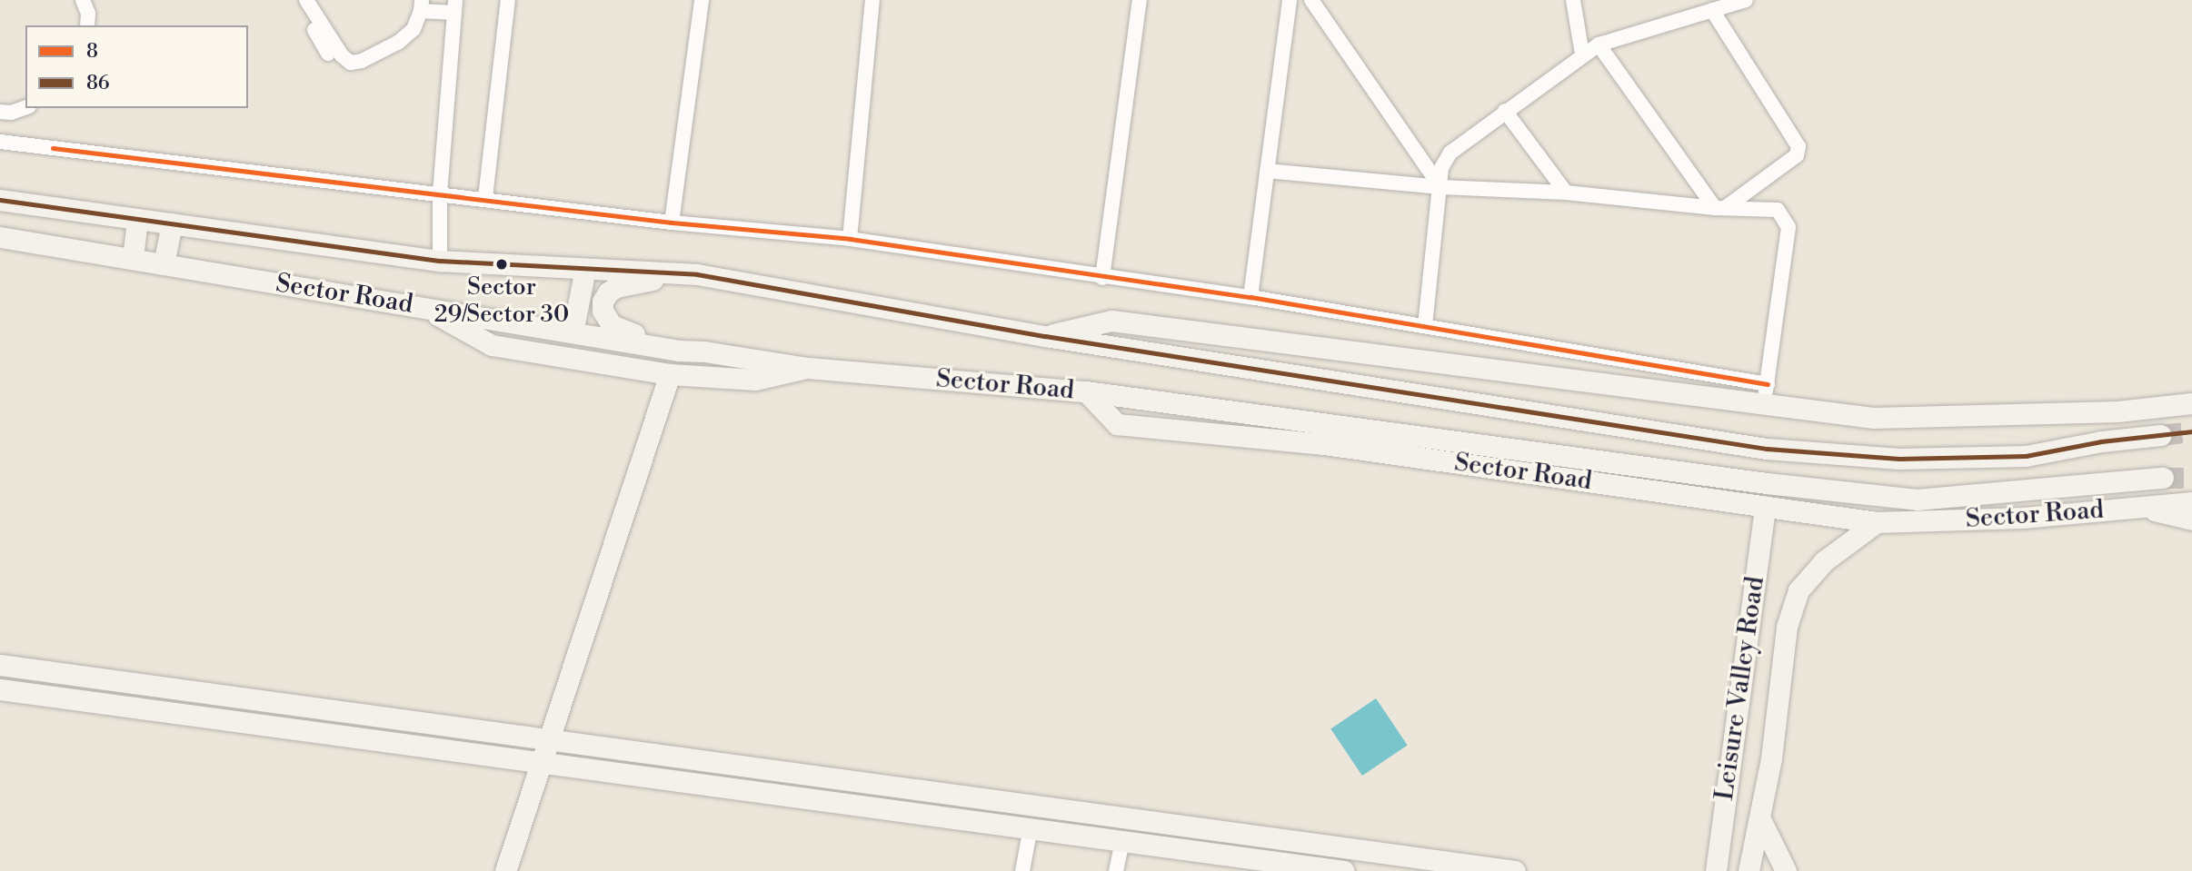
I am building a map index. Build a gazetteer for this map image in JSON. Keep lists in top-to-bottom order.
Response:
{
  "streets": {
    "street": ["Sector Road", "Leisure Valley Road"]
  },
  "crossings": [
    ["Sector Road", "Leisure Valley Road"]
  ],
  "places": ["Sector 29/Sector 30"],
  "lines": ["transit line 8", "transit line 86"],
  "legend": ["8", "86"]
}
